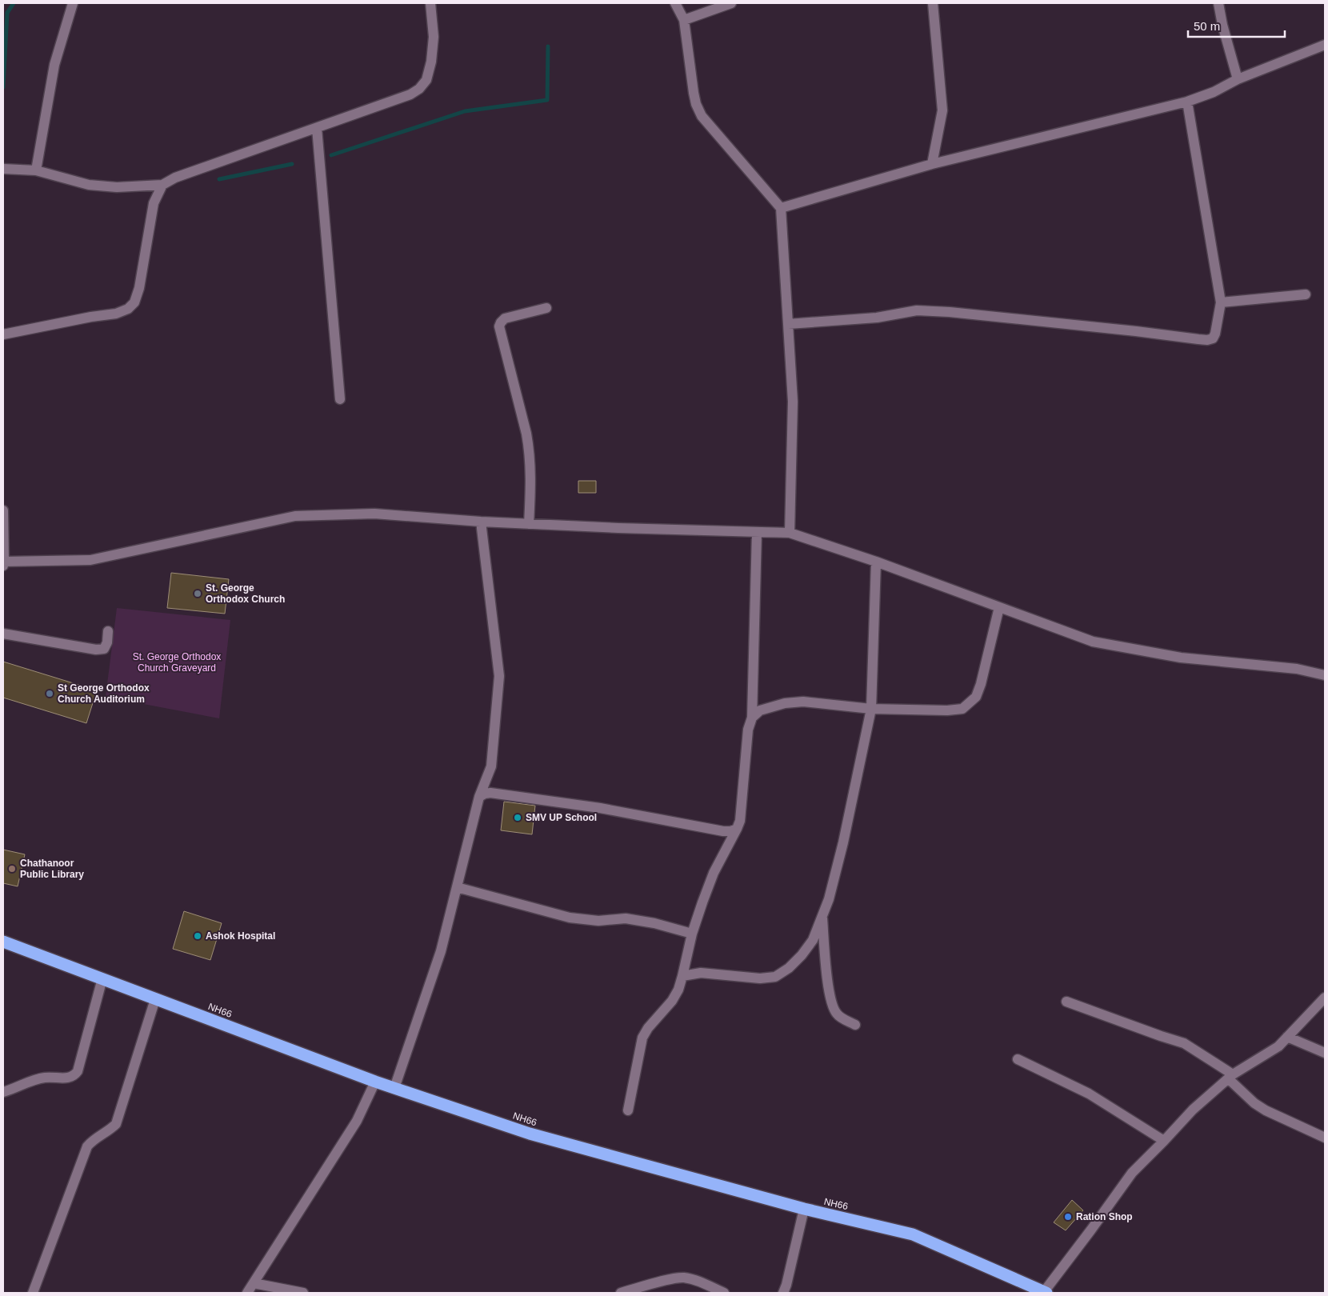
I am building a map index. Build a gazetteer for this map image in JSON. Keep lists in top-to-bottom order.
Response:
{
  "streets": {
    "highway": ["NH66"]
  },
  "parks": ["St. George Orthodox Church Graveyard"],
  "places": [
    "St. George Orthodox Church",
    "St George Orthodox Church Auditorium",
    "SMV UP School",
    "Chathanoor Public Library",
    "Ashok Hospital",
    "Ration Shop"
  ],
  "scale_bar": "50 m"
}
